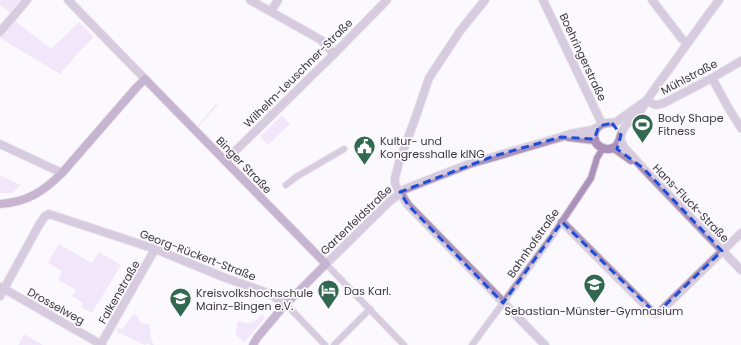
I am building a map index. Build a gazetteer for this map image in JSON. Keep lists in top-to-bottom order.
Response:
{
  "streets": {
    "main road": ["Binger Straße"],
    "street": [
      "Boehringerstraße",
      "Wilhelm-Leuschner-Straße",
      "Mühlstraße",
      "Hans-Fluck-Straße",
      "Gartenfeldstraße",
      "Bahnhofstraße",
      "Georg-Rückert-Straße",
      "Falkenstraße",
      "Drosselweg"
    ]
  },
  "crossings": [
    ["Boehringerstraße", "Hans-Fluck-Straße"],
    ["Boehringerstraße", "Gartenfeldstraße"],
    ["Boehringerstraße", "Bahnhofstraße"],
    ["Wilhelm-Leuschner-Straße", "Binger Straße"],
    ["Binger Straße", "Gartenfeldstraße"],
    ["Hans-Fluck-Straße", "Gartenfeldstraße"],
    ["Hans-Fluck-Straße", "Bahnhofstraße"],
    ["Gartenfeldstraße", "Bahnhofstraße"],
    ["Georg-Rückert-Straße", "Falkenstraße"],
    ["Georg-Rückert-Straße", "Drosselweg"],
    ["Falkenstraße", "Drosselweg"]
  ],
  "places": {
    "sports": ["Body Shape Fitness"],
    "public building": ["Kultur- und Kongresshalle kING"],
    "school or university": ["Sebastian-Münster-Gymnasium", "Kreisvolkshochschule Mainz-Bingen e.V."],
    "hotel": ["Das Karl."]
  }
}
